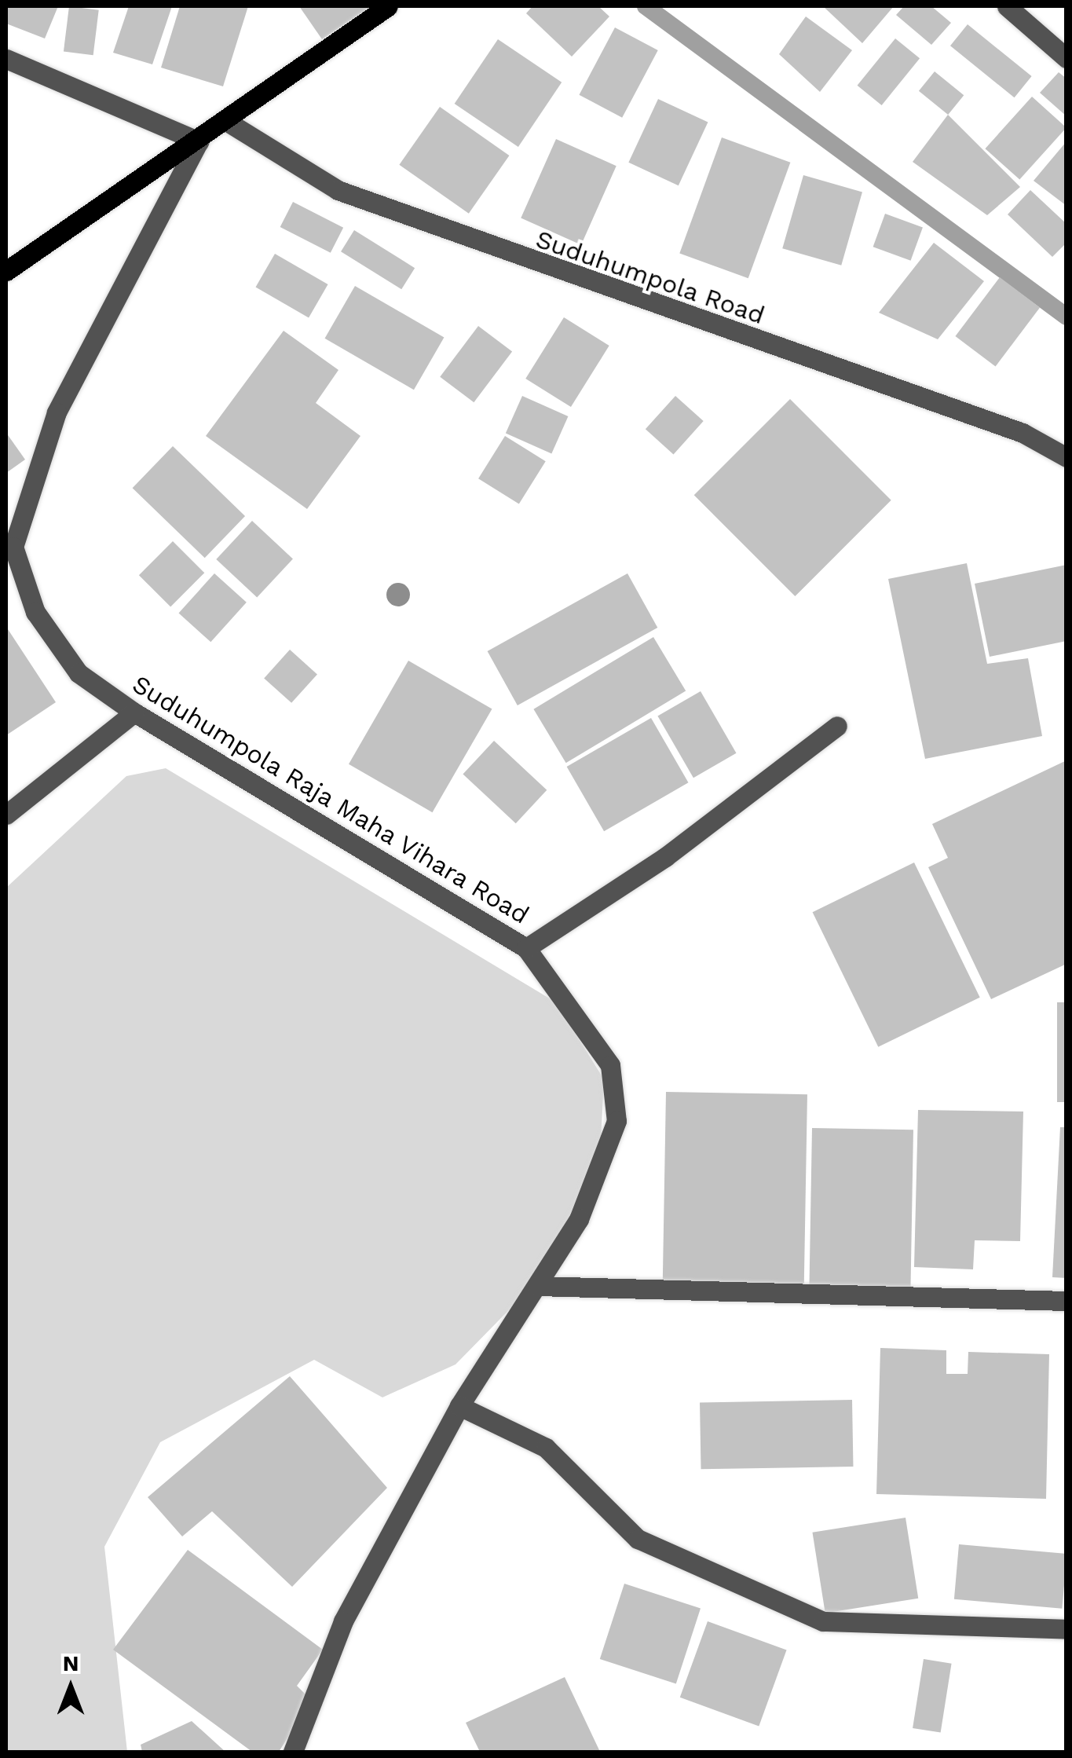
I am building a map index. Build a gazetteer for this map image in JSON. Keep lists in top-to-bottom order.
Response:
{
  "streets": {
    "street": ["Suduhumpola Road", "Suduhumpola Raja Maha Vihara Road"]
  },
  "north": "top"
}
